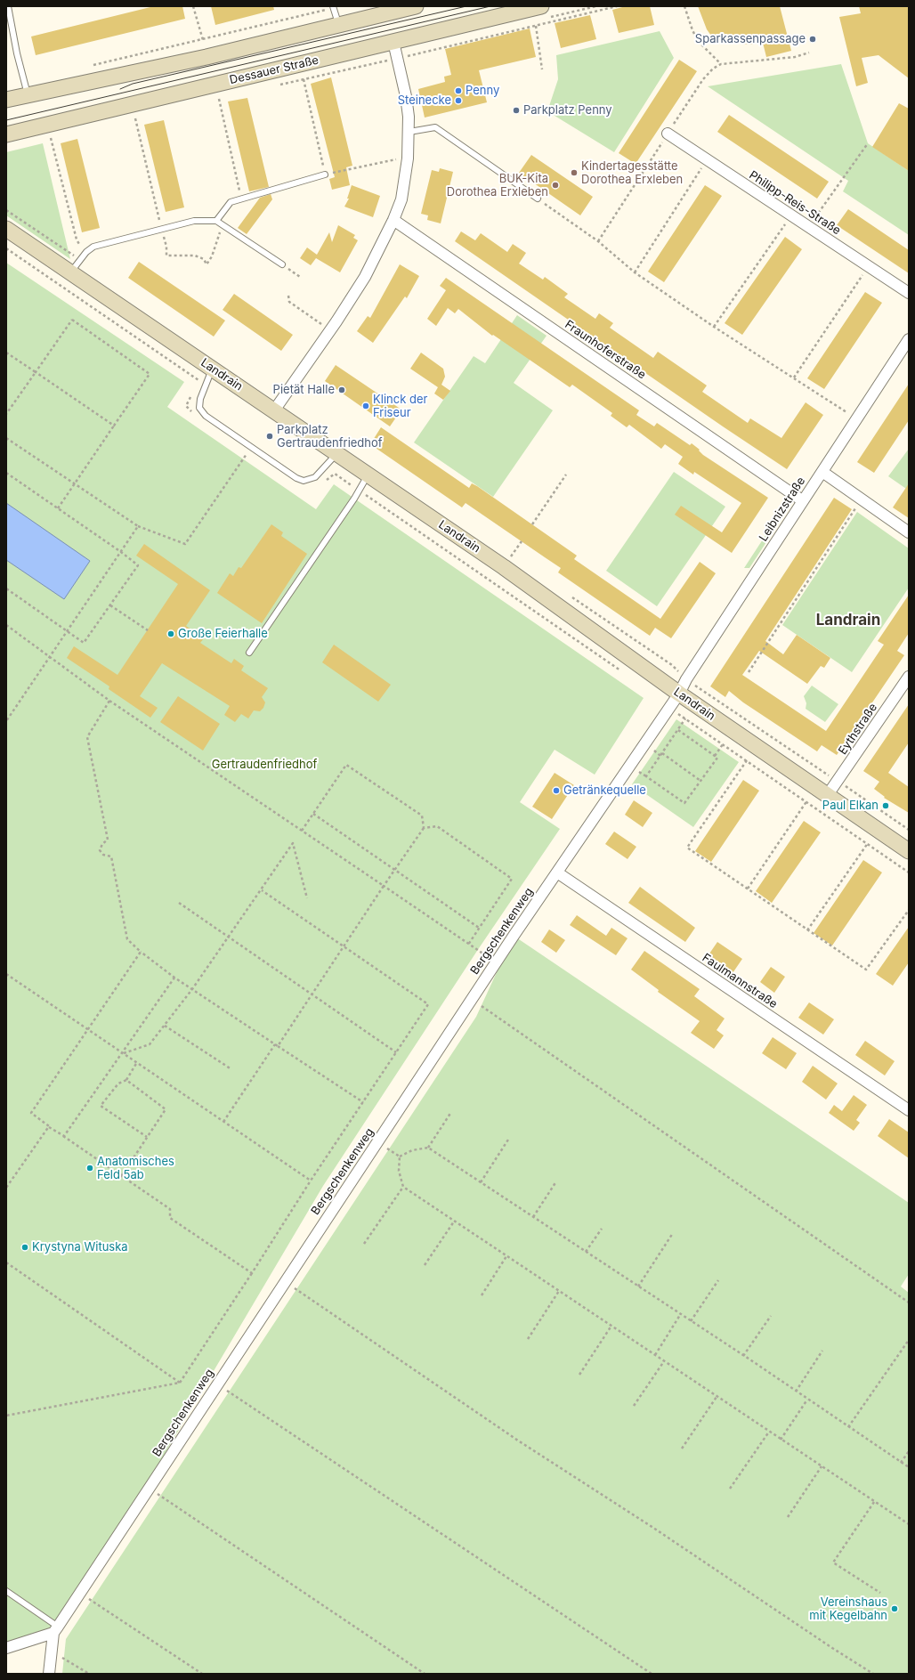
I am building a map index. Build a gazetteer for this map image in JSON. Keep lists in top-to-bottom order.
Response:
{
  "streets": {
    "street": [
      "Dessauer Straße",
      "Philipp-Reis-Straße",
      "Fraunhoferstraße",
      "Landrain",
      "Leibnizstraße",
      "Eythstraße",
      "Bergschenkenweg",
      "Faulmannstraße"
    ]
  },
  "crossings": [
    ["Fraunhoferstraße", "Leibnizstraße"],
    ["Landrain", "Leibnizstraße"],
    ["Landrain", "Eythstraße"],
    ["Landrain", "Bergschenkenweg"],
    ["Leibnizstraße", "Bergschenkenweg"],
    ["Bergschenkenweg", "Faulmannstraße"]
  ],
  "districts": ["Landrain"],
  "parks": ["Gertraudenfriedhof"],
  "places": [
    "Sparkassenpassage",
    "Penny",
    "Steinecke",
    "Parkplatz Penny",
    "Kindertagesstätte Dorothea Erxleben",
    "BUK-Kita Dorothea Erxleben",
    "Pietät Halle",
    "Klinck der Friseur",
    "Parkplatz Gertraudenfriedhof",
    "Große Feierhalle",
    "Getränkequelle",
    "Paul Elkan",
    "Anatomisches Feld 5ab",
    "Krystyna Wituska",
    "Vereinshaus mit Kegelbahn"
  ]
}
